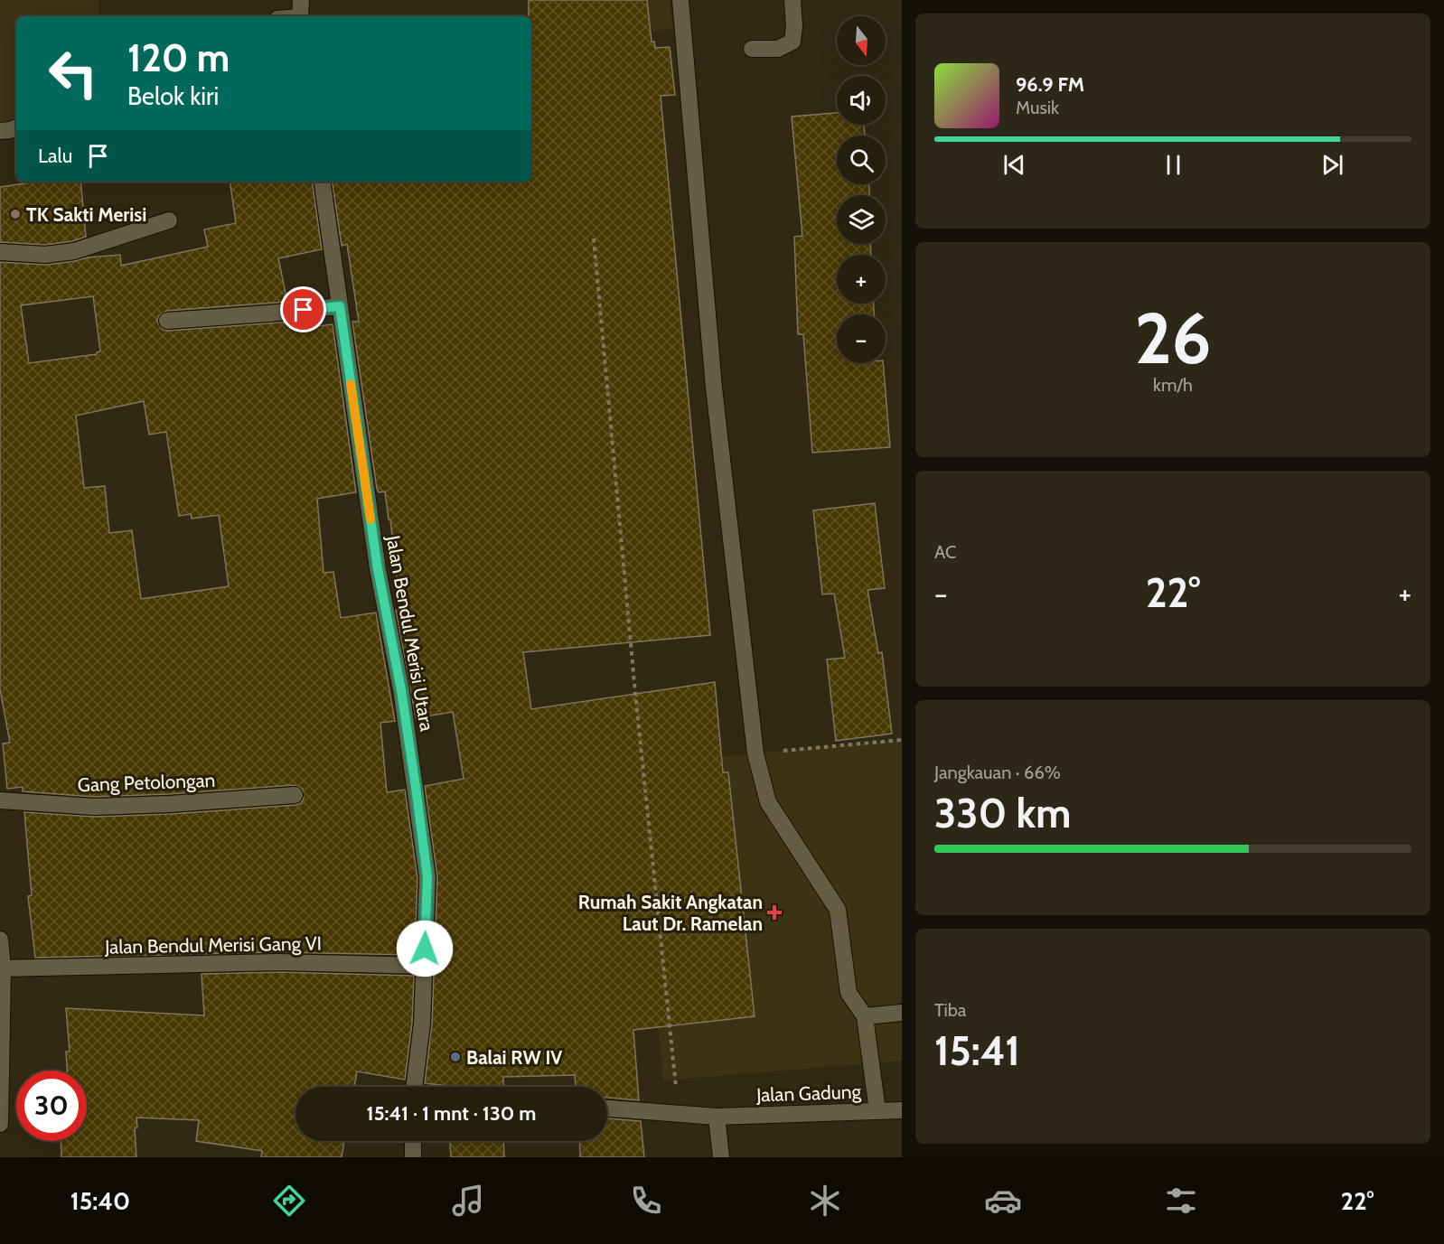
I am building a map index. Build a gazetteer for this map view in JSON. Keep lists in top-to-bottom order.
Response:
{
  "streets": {
    "street": [
      "Jalan Bendul Merisi Utara",
      "Gang Petolongan",
      "Jalan Bendul Merisi Gang VI",
      "Jalan Gadung"
    ]
  },
  "crossings": [
    ["Jalan Bendul Merisi Utara", "Jalan Bendul Merisi Gang VI"]
  ],
  "places": {
    "other": ["TK Sakti Merisi", "Balai RW IV"],
    "health": ["Rumah Sakit Angkatan Laut Dr. Ramelan"]
  },
  "north": "bottom",
  "page": {
    "map_buttons": ["+", "−"],
    "turn": ["120 m", "Belok kiri"],
    "song": ["96.9 FM", "Musik"],
    "then": "Lalu",
    "tile": [
      ["26", "km/h"],
      "AC",
      ["Jangkauan · 66%", "330 km"],
      ["Tiba", "15:41"]
    ],
    "heat": ["−", "22°", "+"],
    "limit": "30",
    "trip": "15:41 · 1 mnt · 130 m",
    "tabs": ["15:40", "22°"]
  }
}
